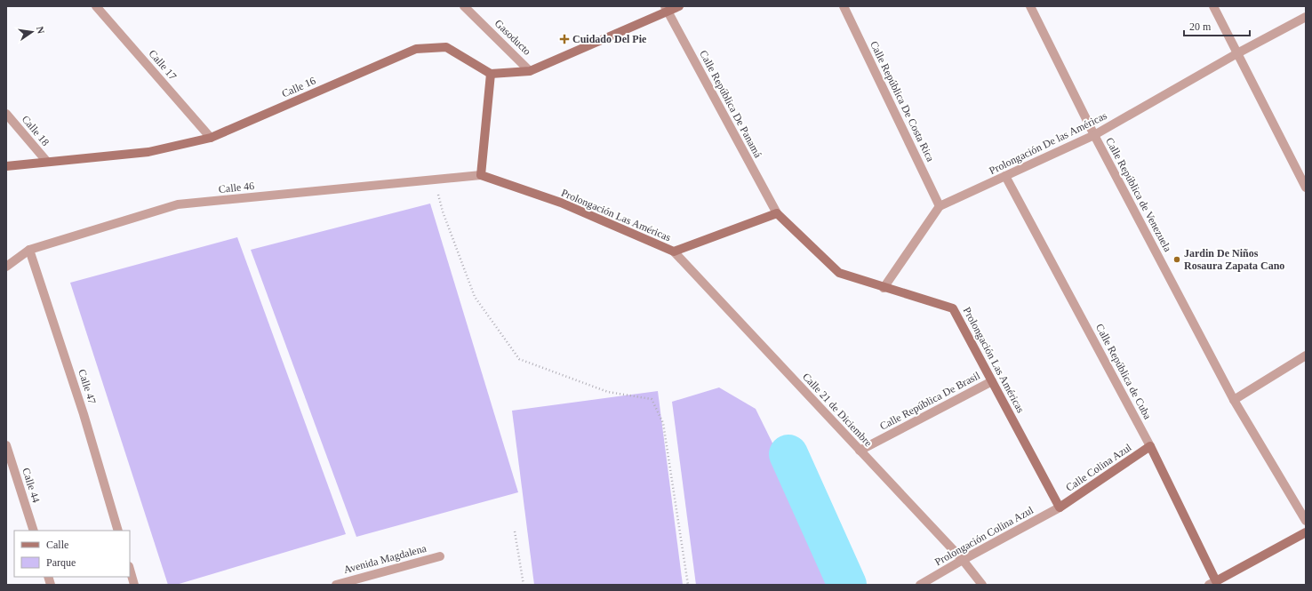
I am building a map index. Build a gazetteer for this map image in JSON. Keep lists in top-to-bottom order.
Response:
{
  "streets": {
    "main road": [
      "Calle 16",
      "Prolongación Las Américas",
      "Calle República de Cuba",
      "Calle Colina Azul"
    ],
    "street": [
      "Gasoducto",
      "Calle 17",
      "Calle República De Costa Rica",
      "Calle República De Panamá",
      "Calle 18",
      "Prolongación De las Américas",
      "Calle 46",
      "Calle República de Venezuela",
      "Calle 47",
      "Calle República De Brasil",
      "Calle 21 de Diciembre",
      "Calle 44",
      "Prolongación Colina Azul",
      "Avenida Magdalena"
    ]
  },
  "crossings": [
    ["Calle 17", "Calle 16"],
    ["Calle 16", "Calle 18"],
    ["Calle República De Costa Rica", "Prolongación De las Américas"],
    ["Calle República De Panamá", "Prolongación Las Américas"],
    ["Prolongación De las Américas", "Calle República de Venezuela"],
    ["Prolongación De las Américas", "Calle República de Cuba"],
    ["Calle 46", "Prolongación Las Américas"],
    ["Calle 46", "Calle 47"],
    ["Prolongación Las Américas", "Calle República De Brasil"],
    ["Prolongación Las Américas", "Calle 21 de Diciembre"],
    ["Prolongación Las Américas", "Calle Colina Azul"],
    ["Prolongación Las Américas", "Prolongación Colina Azul"],
    ["Calle República de Cuba", "Calle Colina Azul"],
    ["Calle República De Brasil", "Calle 21 de Diciembre"],
    ["Calle 21 de Diciembre", "Prolongación Colina Azul"],
    ["Calle Colina Azul", "Prolongación Colina Azul"]
  ],
  "places": {
    "health": ["Cuidado Del Pie"],
    "other": ["Jardin De Niños Rosaura Zapata Cano"]
  },
  "legend": ["Calle", "Parque"],
  "scale_bar": "20 m",
  "north": "right"
}
